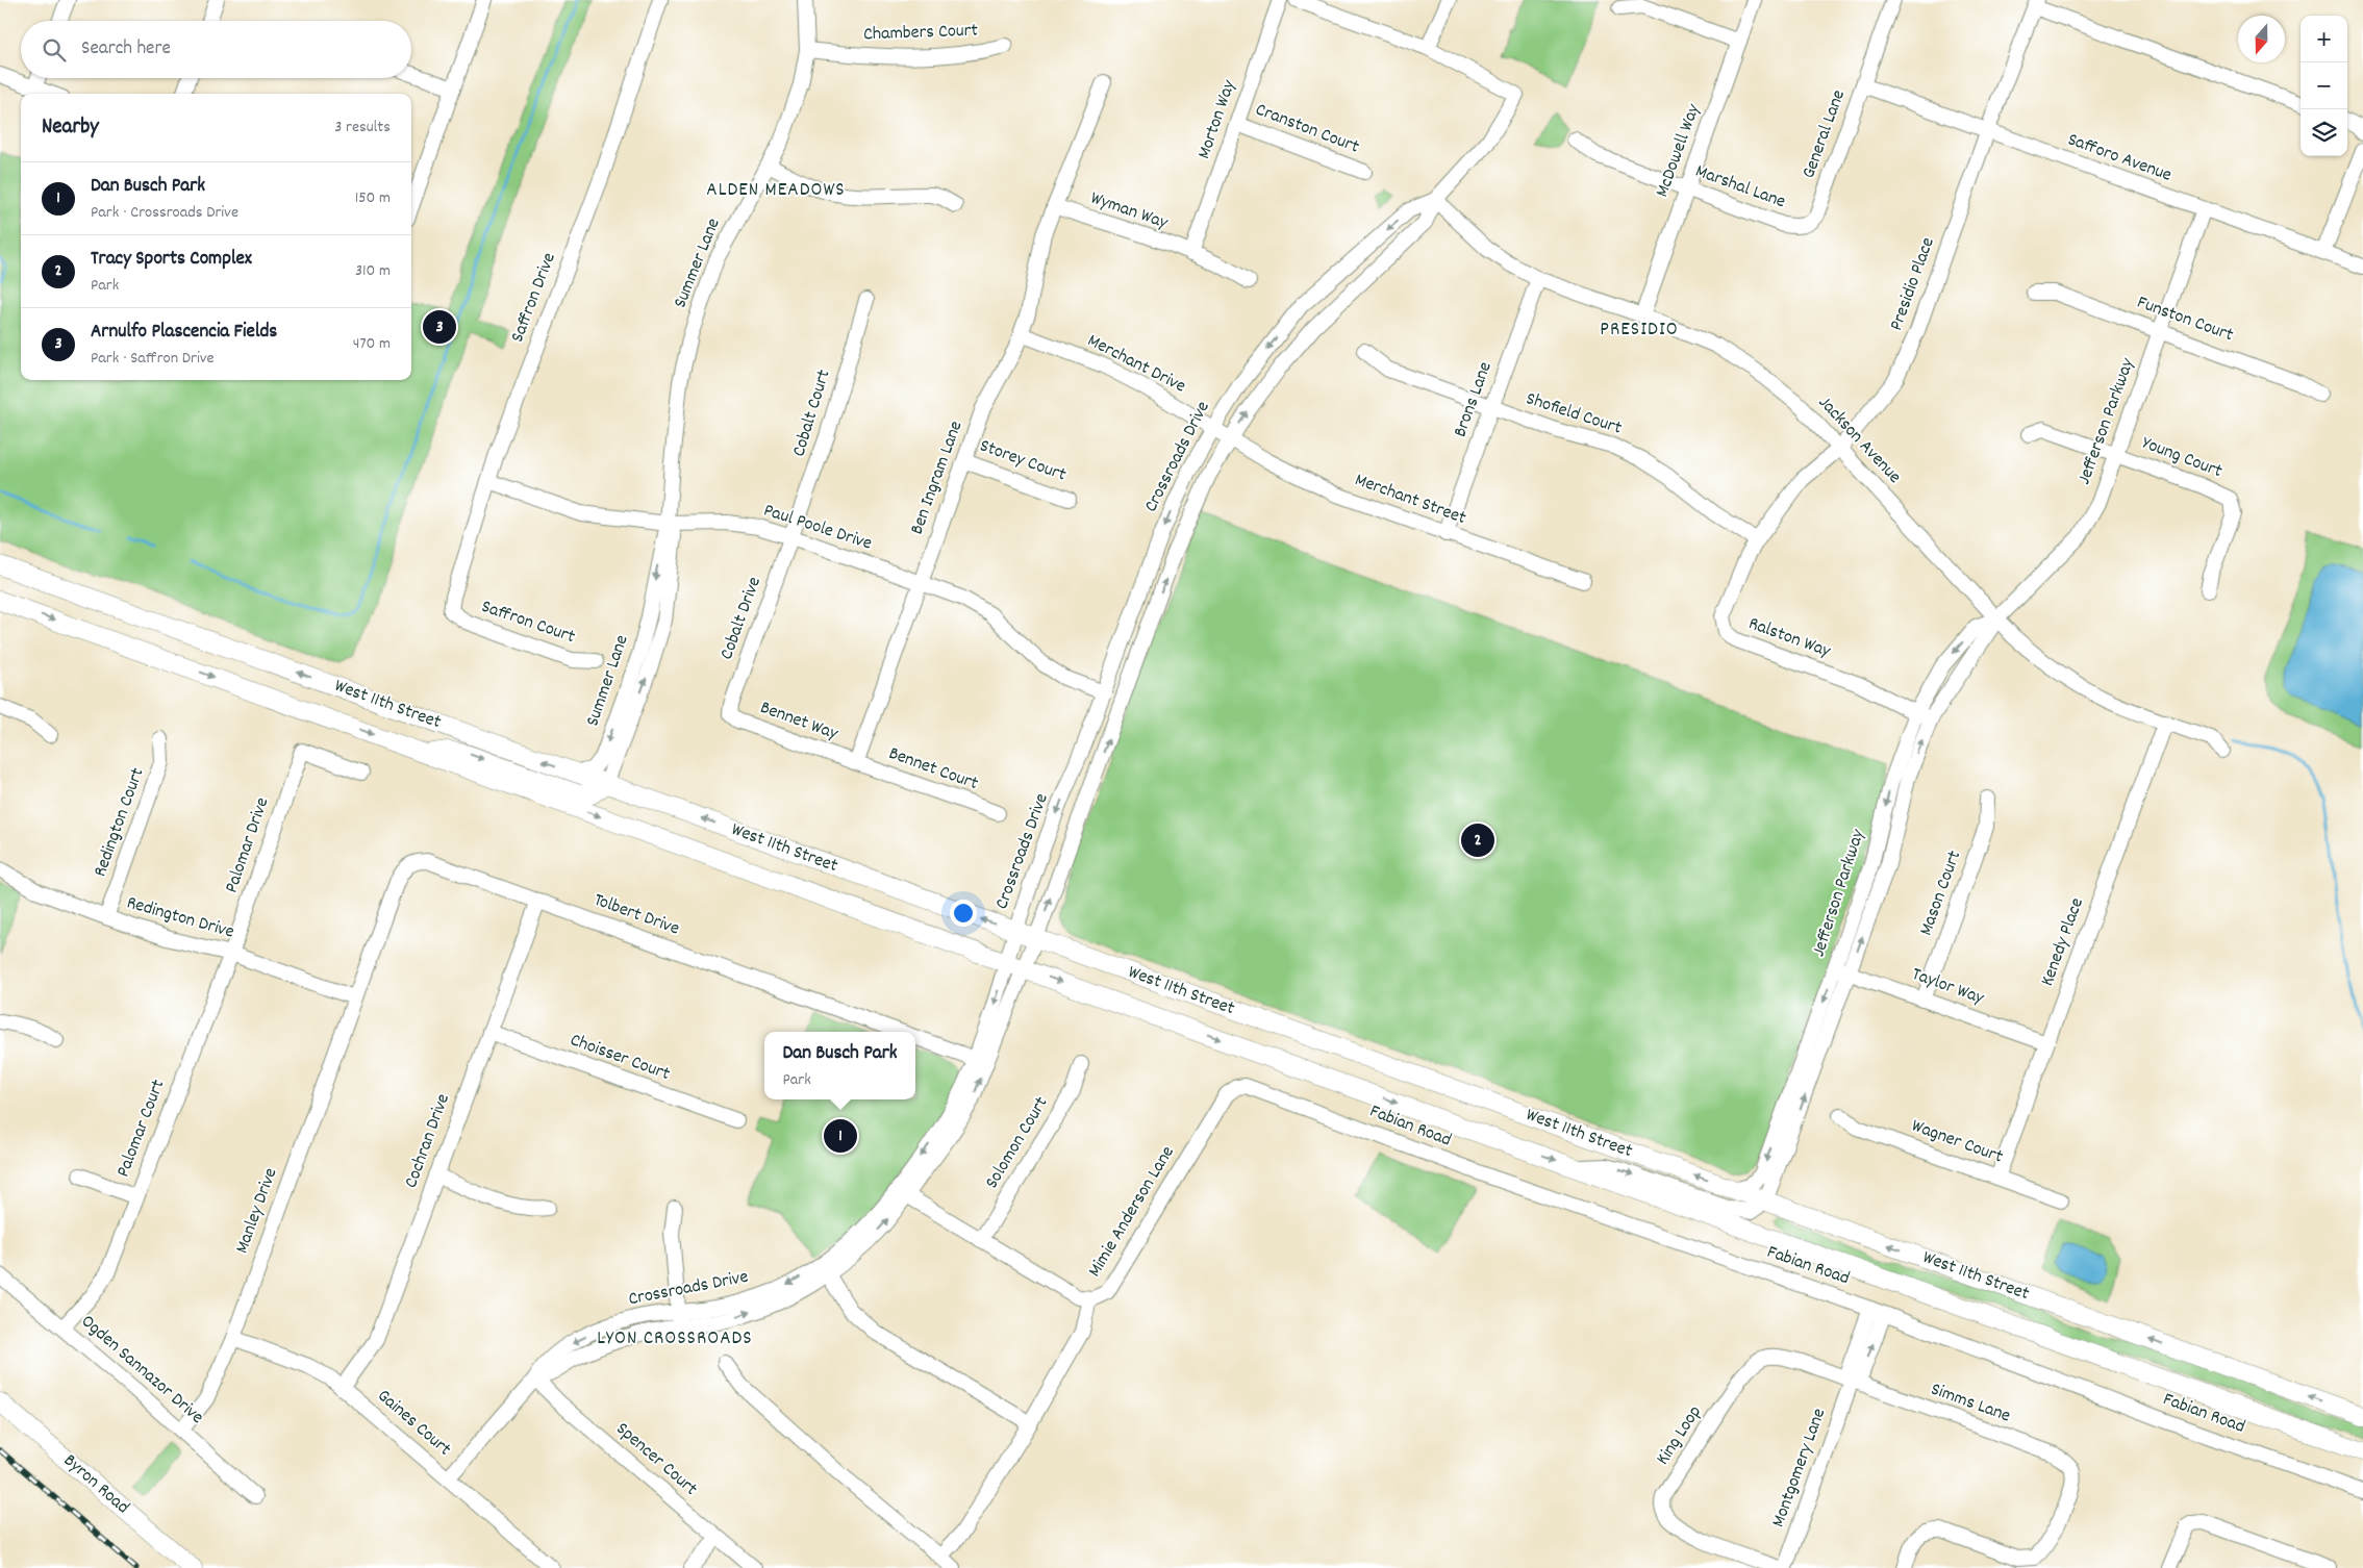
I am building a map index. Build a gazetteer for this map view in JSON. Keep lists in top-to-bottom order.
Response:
{
  "streets": {
    "main road": ["West 11th Street", "Byron Road"],
    "street": [
      "Chambers Court",
      "Morton Way",
      "Cranston Court",
      "General Lane",
      "McDowell Way",
      "Safforo Avenue",
      "Marshal Lane",
      "Wyman Way",
      "Summer Lane",
      "Presidio Place",
      "Saffron Drive",
      "Funston Court",
      "Merchant Drive",
      "Brons Lane",
      "Cobalt Court",
      "Shofield Court",
      "Jefferson Parkway",
      "Jackson Avenue",
      "Crossroads Drive",
      "Young Court",
      "Storey Court",
      "Ben Ingram Lane",
      "Merchant Street",
      "Paul Poole Drive",
      "Cobalt Drive",
      "Saffron Court",
      "Ralston Way",
      "Bennet Way",
      "Bennet Court",
      "Redington Court",
      "Palomar Drive",
      "Mason Court",
      "Tolbert Drive",
      "Redington Drive",
      "Kenedy Place",
      "Taylor Way",
      "Choisser Court",
      "Fabian Road",
      "Palomar Court",
      "Cochran Drive",
      "Wagner Court",
      "Solomon Court",
      "Manley Drive",
      "Mimie Anderson Lane",
      "Ogden Sannazor Drive",
      "Simms Lane",
      "Gaines Court",
      "King Loop",
      "Spencer Court",
      "Montgomery Lane"
    ]
  },
  "crossings": [
    ["Chambers Court", "Summer Lane"],
    ["Morton Way", "Cranston Court"],
    ["Morton Way", "Wyman Way"],
    ["General Lane", "Safforo Avenue"],
    ["General Lane", "Marshal Lane"],
    ["McDowell Way", "Marshal Lane"],
    ["McDowell Way", "Jackson Avenue"],
    ["Safforo Avenue", "Presidio Place"],
    ["Safforo Avenue", "Jefferson Parkway"],
    ["Wyman Way", "Ben Ingram Lane"],
    ["Summer Lane", "Paul Poole Drive"],
    ["Summer Lane", "West 11th Street"],
    ["Presidio Place", "Shofield Court"],
    ["Presidio Place", "Jackson Avenue"],
    ["Presidio Place", "Ralston Way"],
    ["Saffron Drive", "Paul Poole Drive"],
    ["Saffron Drive", "Saffron Court"],
    ["Funston Court", "Jefferson Parkway"],
    ["Merchant Drive", "Crossroads Drive"],
    ["Merchant Drive", "Ben Ingram Lane"],
    ["Merchant Drive", "Merchant Street"],
    ["Brons Lane", "Shofield Court"],
    ["Brons Lane", "Jackson Avenue"],
    ["Brons Lane", "Merchant Street"],
    ["Cobalt Court", "Paul Poole Drive"],
    ["Cobalt Court", "Cobalt Drive"],
    ["Shofield Court", "Ralston Way"],
    ["Jefferson Parkway", "Jackson Avenue"],
    ["Jefferson Parkway", "Young Court"],
    ["Jefferson Parkway", "Ralston Way"],
    ["Jefferson Parkway", "West 11th Street"],
    ["Jefferson Parkway", "Taylor Way"],
    ["Jackson Avenue", "Crossroads Drive"],
    ["Jackson Avenue", "Kenedy Place"],
    ["Crossroads Drive", "Merchant Street"],
    ["Crossroads Drive", "Paul Poole Drive"],
    ["Crossroads Drive", "West 11th Street"],
    ["Crossroads Drive", "Tolbert Drive"],
    ["Crossroads Drive", "Mimie Anderson Lane"],
    ["Crossroads Drive", "Gaines Court"],
    ["Crossroads Drive", "Spencer Court"],
    ["Storey Court", "Ben Ingram Lane"],
    ["Ben Ingram Lane", "Paul Poole Drive"],
    ["Ben Ingram Lane", "Bennet Way"],
    ["Ben Ingram Lane", "Bennet Court"],
    ["Paul Poole Drive", "Cobalt Drive"],
    ["Cobalt Drive", "Bennet Way"],
    ["Bennet Way", "Bennet Court"],
    ["Redington Court", "Redington Drive"],
    ["Palomar Drive", "Redington Drive"],
    ["Palomar Drive", "Palomar Court"],
    ["Mason Court", "Taylor Way"],
    ["Tolbert Drive", "Redington Drive"],
    ["Tolbert Drive", "Cochran Drive"],
    ["Tolbert Drive", "Manley Drive"],
    ["Redington Drive", "Palomar Court"],
    ["Redington Drive", "Manley Drive"],
    ["Kenedy Place", "Taylor Way"],
    ["Kenedy Place", "Wagner Court"],
    ["Choisser Court", "Cochran Drive"],
    ["Fabian Road", "Mimie Anderson Lane"],
    ["Fabian Road", "Montgomery Lane"],
    ["Palomar Court", "Ogden Sannazor Drive"],
    ["Cochran Drive", "Gaines Court"],
    ["Solomon Court", "Mimie Anderson Lane"],
    ["Manley Drive", "Ogden Sannazor Drive"],
    ["Manley Drive", "Gaines Court"],
    ["Simms Lane", "King Loop"],
    ["Simms Lane", "Montgomery Lane"],
    ["King Loop", "Montgomery Lane"]
  ],
  "districts": ["ALDEN MEADOWS", "PRESIDIO", "LYON CROSSROADS"],
  "north": "bottom",
  "page": {
    "map_buttons": ["+", "−"],
    "search": "Search here",
    "heading": ["Nearby", "3 results"],
    "list": [
      {
        "mark": "1",
        "name": "Dan Busch Park",
        "note": "Park · Crossroads Drive",
        "value": "150 m"
      },
      {
        "mark": "2",
        "name": "Tracy Sports Complex",
        "note": "Park",
        "value": "310 m"
      },
      {
        "mark": "3",
        "name": "Arnulfo Plascencia Fields",
        "note": "Park · Saffron Drive",
        "value": "470 m"
      }
    ],
    "pins": ["3", "2", "1"],
    "popup": ["Dan Busch Park", "Park"]
  }
}
